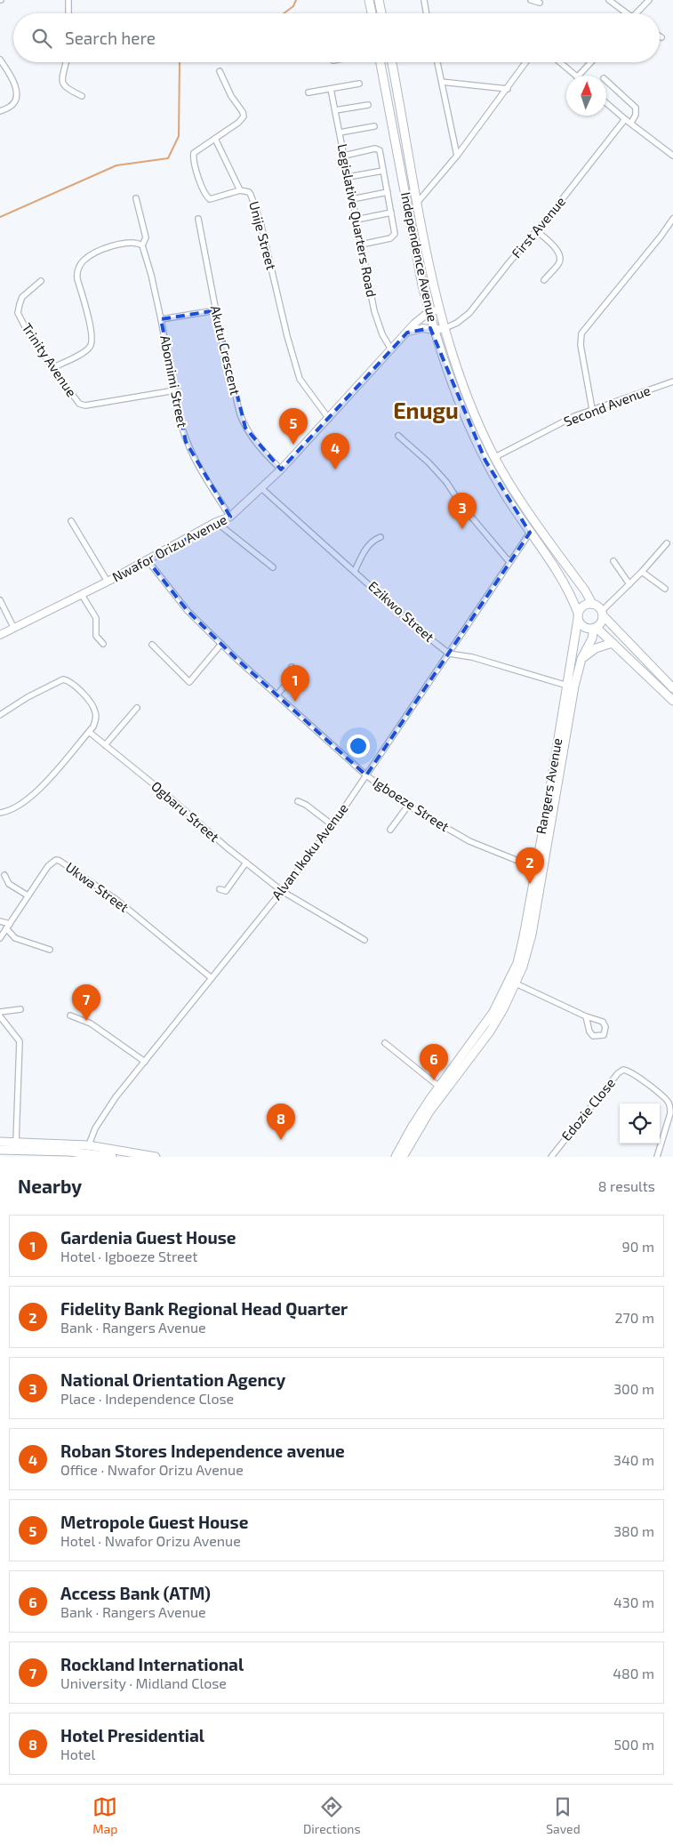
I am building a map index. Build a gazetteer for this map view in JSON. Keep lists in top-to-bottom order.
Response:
{
  "streets": {
    "main road": ["Independence Avenue", "Rangers Avenue"],
    "street": [
      "Legislative Quarters Road",
      "First Avenue",
      "Unije Street",
      "Akutu Crescent",
      "Trinity Avenue",
      "Abomimi Street",
      "Second Avenue",
      "Nwafor Orizu Avenue",
      "Ezikwo Street",
      "Igboeze Street",
      "Ogbaru Street",
      "Alvan Ikoku Avenue",
      "Ukwa Street",
      "Edozie Close"
    ]
  },
  "crossings": [
    ["Legislative Quarters Road", "Nwafor Orizu Avenue"],
    ["First Avenue", "Independence Avenue"],
    ["Unije Street", "Nwafor Orizu Avenue"],
    ["Independence Avenue", "Second Avenue"],
    ["Independence Avenue", "Nwafor Orizu Avenue"],
    ["Independence Avenue", "Rangers Avenue"],
    ["Independence Avenue", "Alvan Ikoku Avenue"],
    ["Akutu Crescent", "Nwafor Orizu Avenue"],
    ["Trinity Avenue", "Abomimi Street"],
    ["Abomimi Street", "Nwafor Orizu Avenue"],
    ["Nwafor Orizu Avenue", "Ezikwo Street"],
    ["Nwafor Orizu Avenue", "Igboeze Street"],
    ["Ezikwo Street", "Rangers Avenue"],
    ["Ezikwo Street", "Alvan Ikoku Avenue"],
    ["Rangers Avenue", "Igboeze Street"],
    ["Igboeze Street", "Alvan Ikoku Avenue"],
    ["Ogbaru Street", "Alvan Ikoku Avenue"],
    ["Alvan Ikoku Avenue", "Ukwa Street"]
  ],
  "districts": ["Enugu"],
  "north": "top",
  "page": {
    "search": "Search here",
    "pins": [
      "5",
      "4",
      "3",
      "1",
      "2",
      "7",
      "6",
      "8"
    ],
    "heading": ["Nearby", "8 results"],
    "list": [
      {
        "mark": "1",
        "name": "Gardenia Guest House",
        "note": "Hotel · Igboeze Street",
        "value": "90 m"
      },
      {
        "mark": "2",
        "name": "Fidelity Bank Regional Head Quarter",
        "note": "Bank · Rangers Avenue",
        "value": "270 m"
      },
      {
        "mark": "3",
        "name": "National Orientation Agency",
        "note": "Place · Independence Close",
        "value": "300 m"
      },
      {
        "mark": "4",
        "name": "Roban Stores Independence avenue",
        "note": "Office · Nwafor Orizu Avenue",
        "value": "340 m"
      },
      {
        "mark": "5",
        "name": "Metropole Guest House",
        "note": "Hotel · Nwafor Orizu Avenue",
        "value": "380 m"
      },
      {
        "mark": "6",
        "name": "Access Bank (ATM)",
        "note": "Bank · Rangers Avenue",
        "value": "430 m"
      },
      {
        "mark": "7",
        "name": "Rockland International",
        "note": "University · Midland Close",
        "value": "480 m"
      },
      {
        "mark": "8",
        "name": "Hotel Presidential",
        "note": "Hotel",
        "value": "500 m"
      }
    ],
    "nav": ["Map", "Directions", "Saved"]
  }
}
